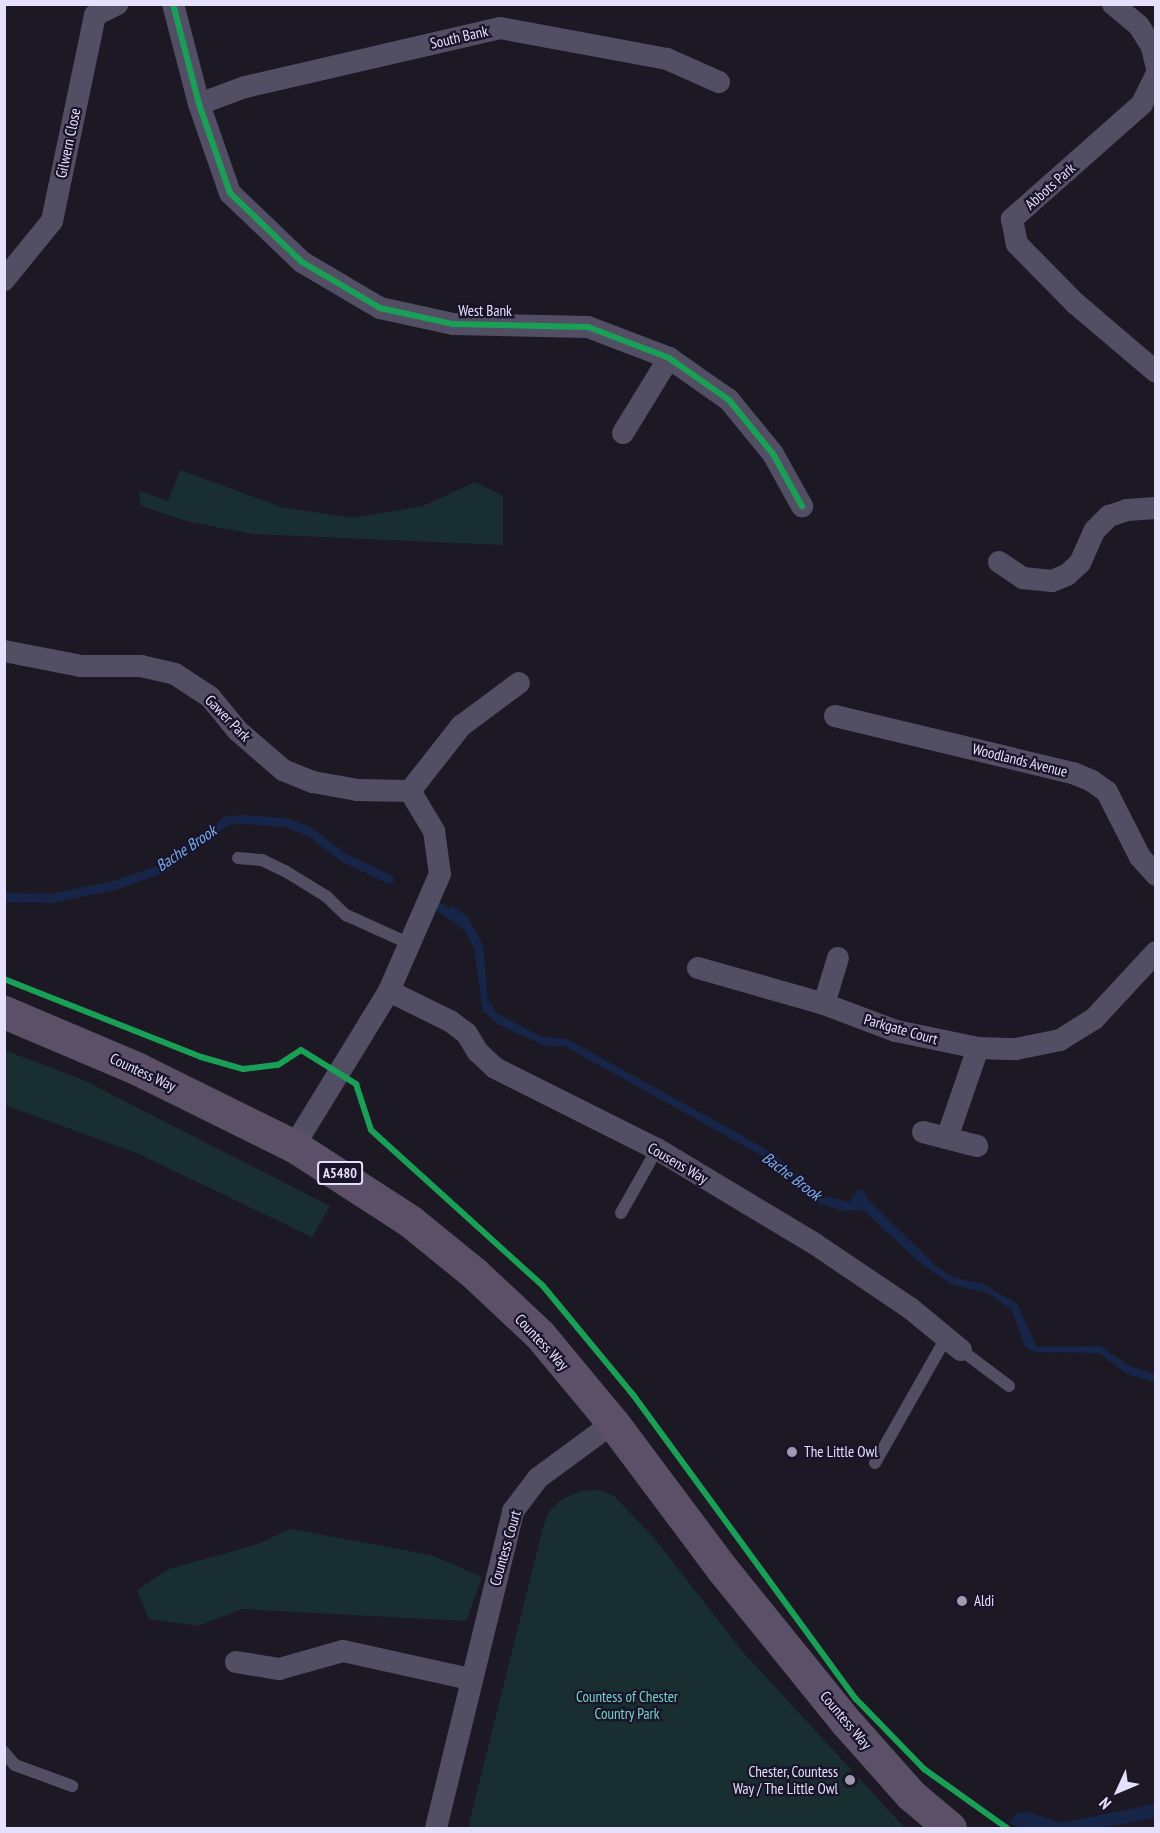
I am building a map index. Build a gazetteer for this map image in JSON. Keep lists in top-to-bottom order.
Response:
{
  "streets": {
    "main road": ["Countess Way", "A5480"],
    "street": [
      "South Bank",
      "Gilwern Close",
      "Abbots Park",
      "West Bank",
      "Gawer Park",
      "Woodlands Avenue",
      "Parkgate Court",
      "Cousens Way",
      "Countess Court"
    ]
  },
  "crossings": [
    ["South Bank", "West Bank"],
    ["Countess Way", "Countess Court"]
  ],
  "water": ["Bache Brook"],
  "parks": ["Countess of Chester Country Park"],
  "places": ["The Little Owl", "Aldi", "Chester, Countess Way / The Little Owl"],
  "north": "bottom left"
}
